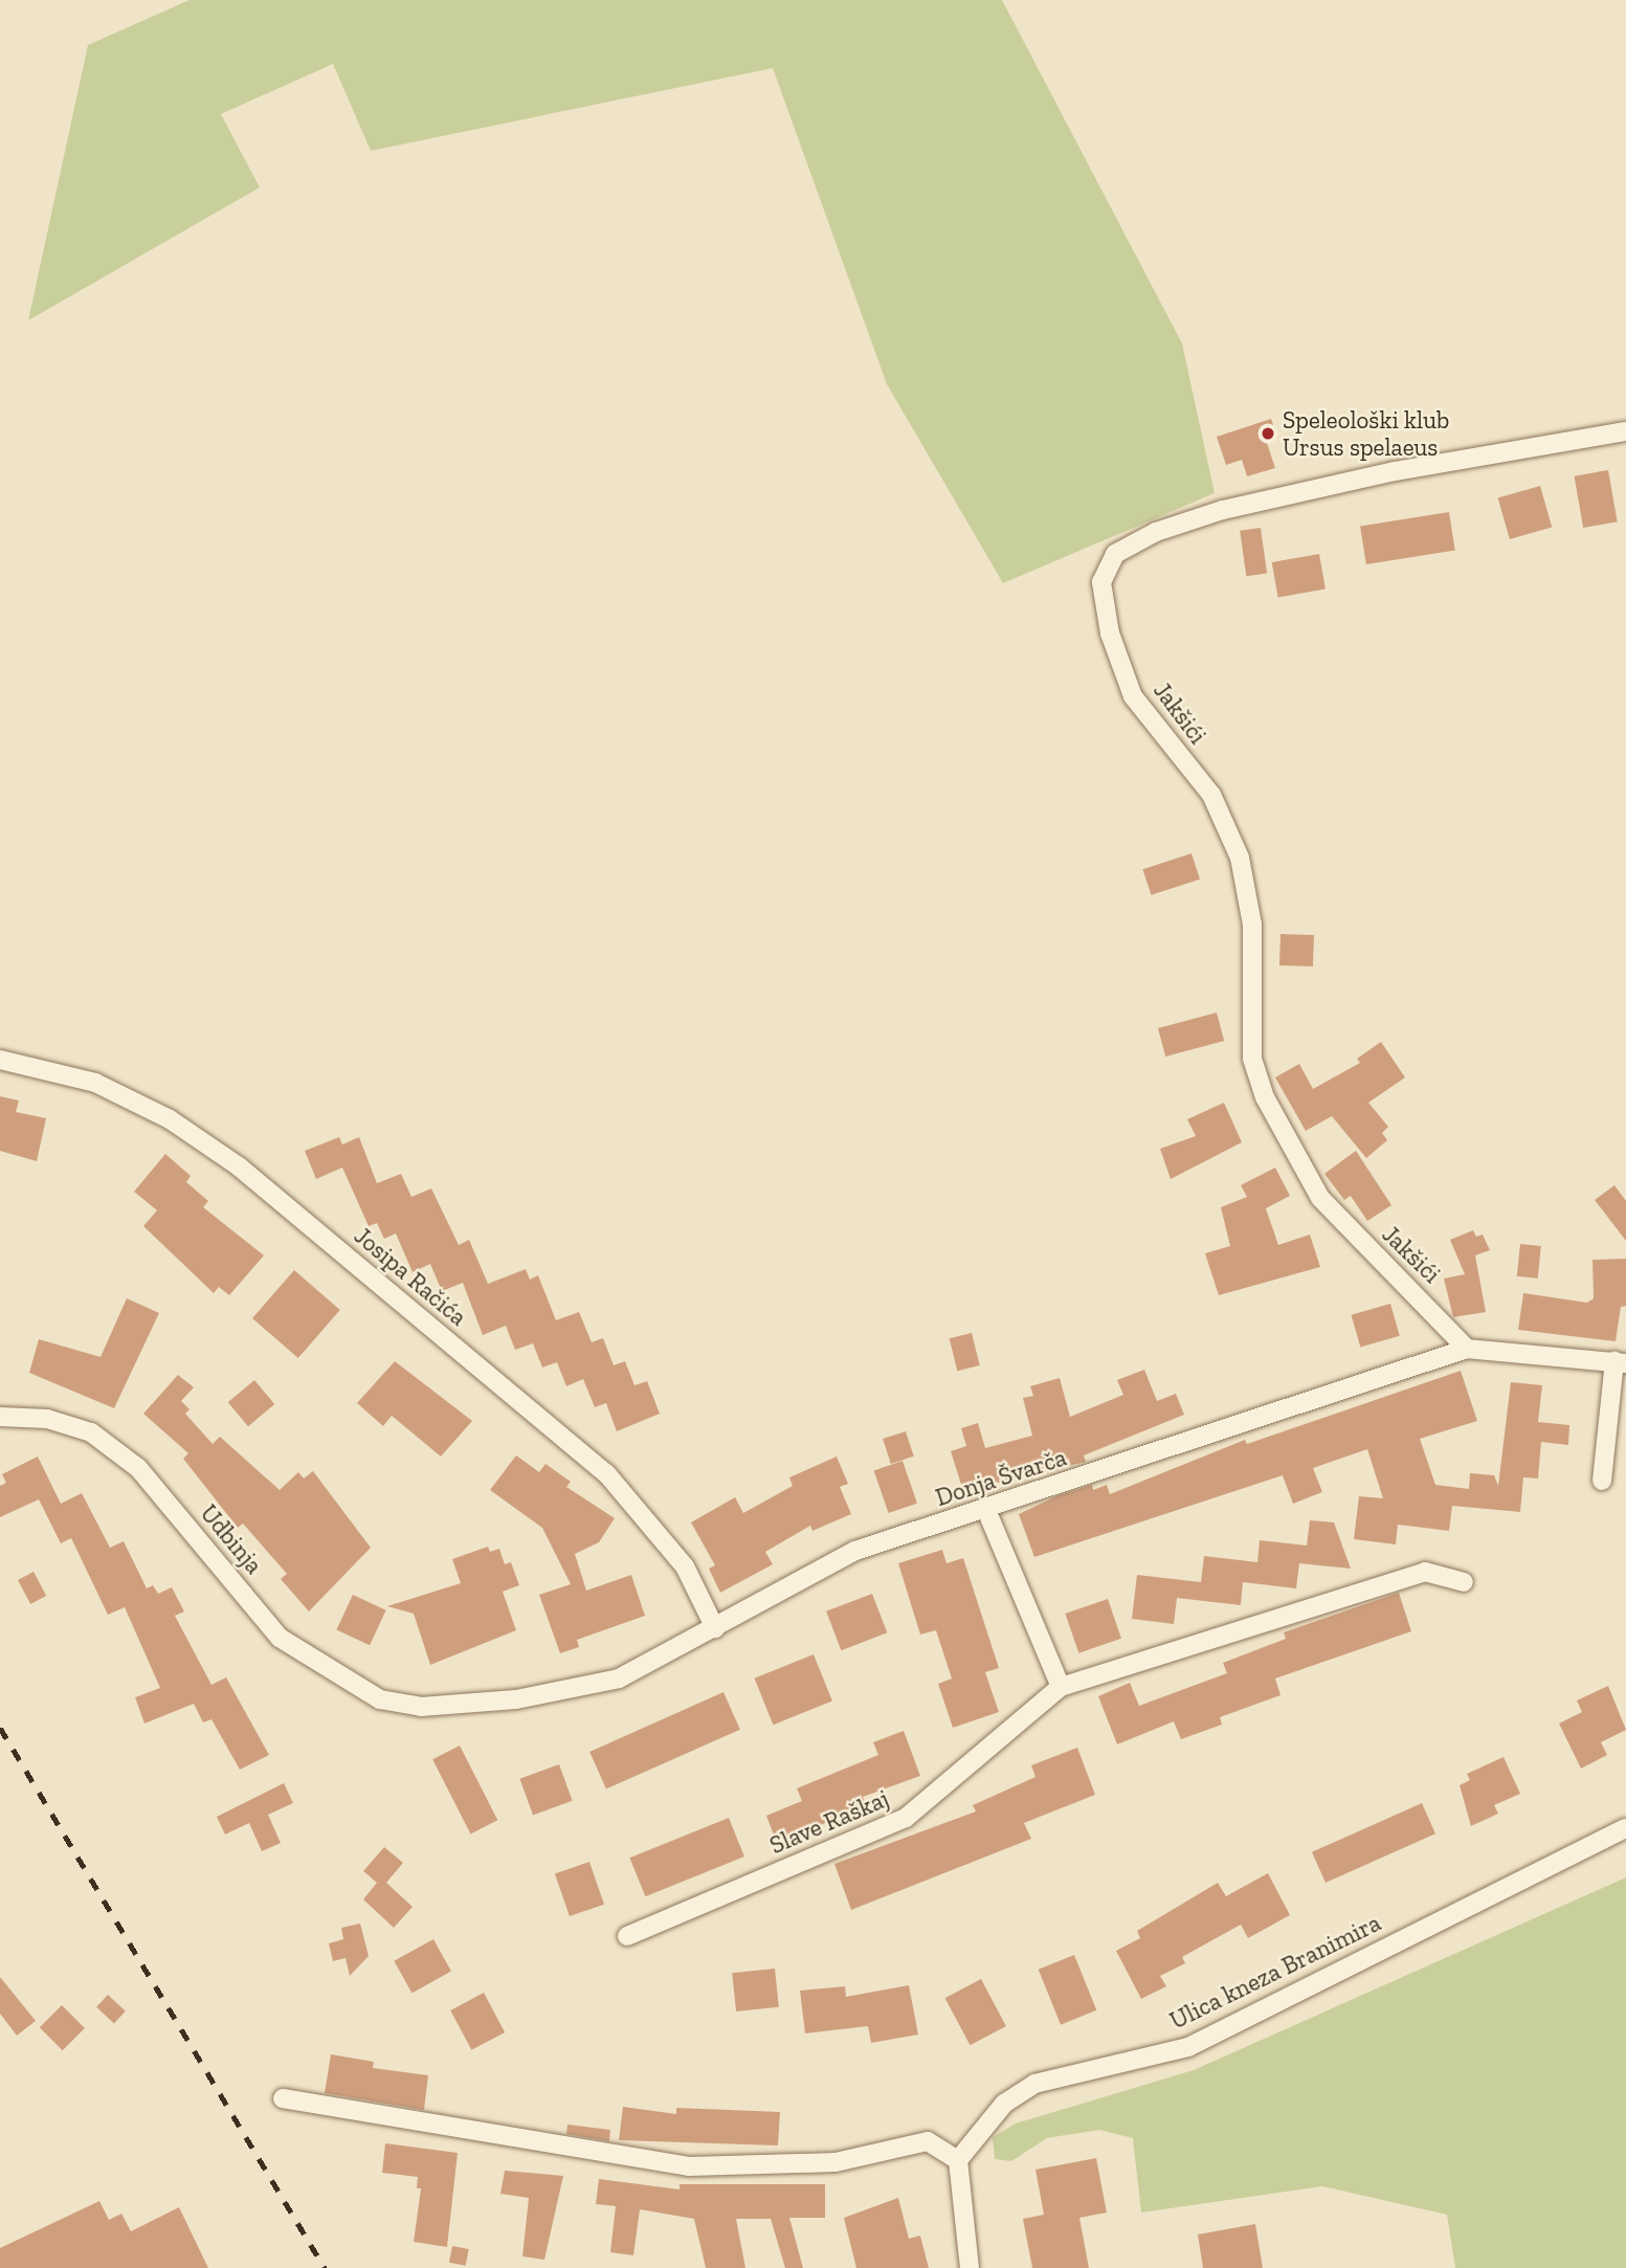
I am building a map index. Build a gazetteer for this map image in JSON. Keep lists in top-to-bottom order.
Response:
{
  "streets": {
    "street": [
      "Jakšići",
      "Josipa Račića",
      "Donja Švarča",
      "Udbinja",
      "Slave Raškaj",
      "Ulica kneza Branimira"
    ]
  },
  "crossings": [
    ["Jakšići", "Donja Švarča"],
    ["Josipa Račića", "Donja Švarča"],
    ["Donja Švarča", "Udbinja"]
  ],
  "places": ["Speleološki klub Ursus spelaeus"]
}
